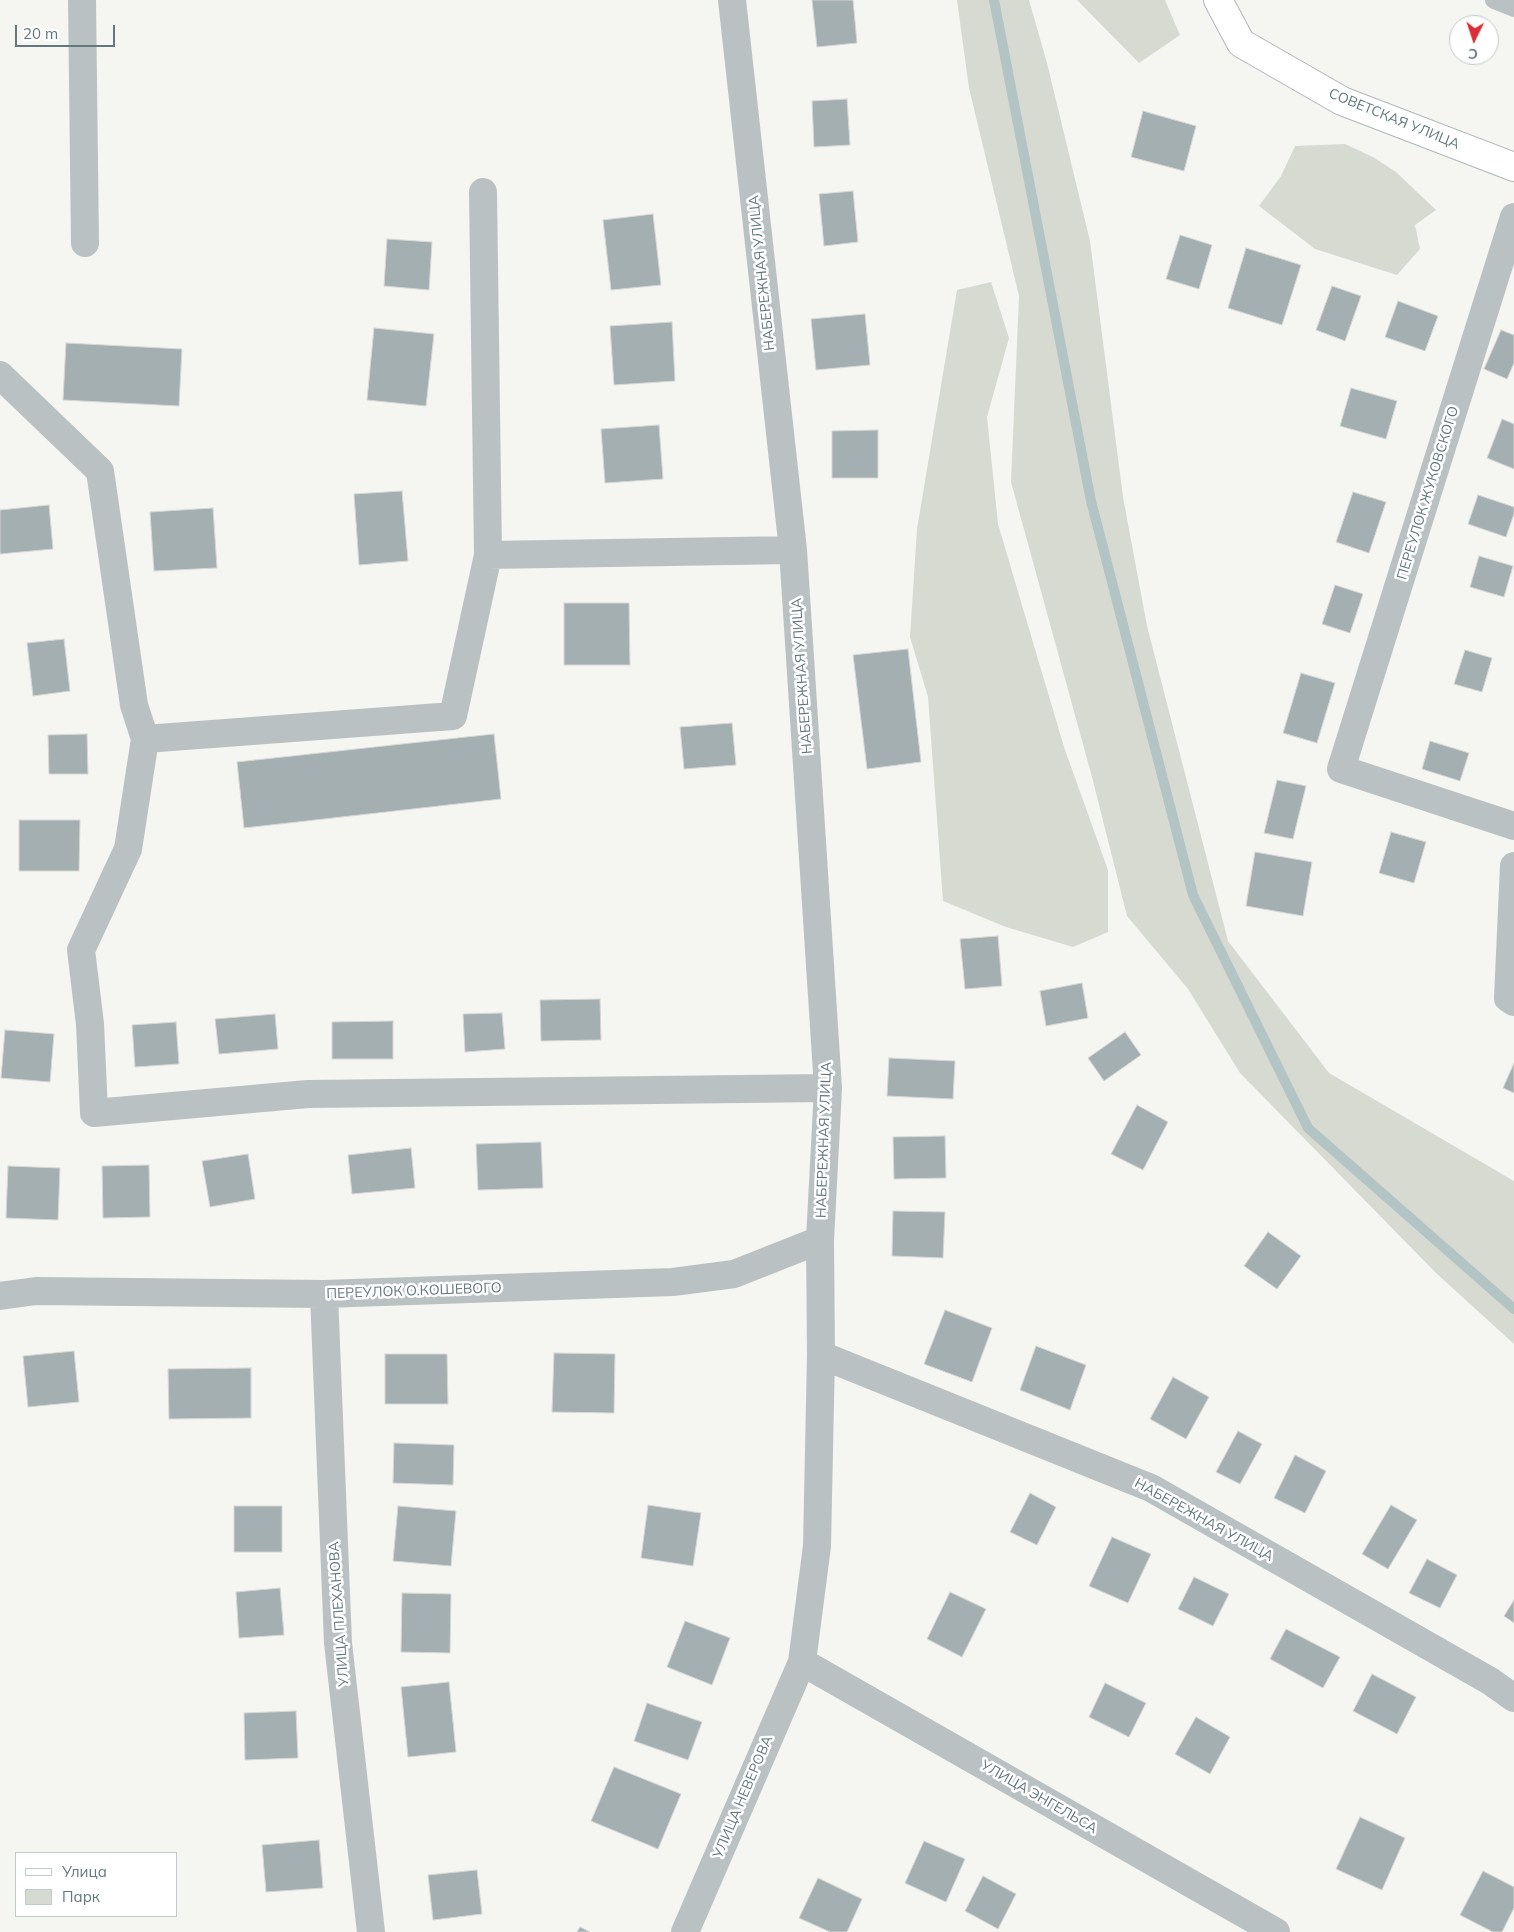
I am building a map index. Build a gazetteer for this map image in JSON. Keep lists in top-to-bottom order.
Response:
{
  "streets": {
    "main road": ["СОВЕТСКАЯ УЛИЦА"],
    "street": [
      "НАБЕРЕЖНАЯ УЛИЦА",
      "ПЕРЕУЛОК ЖУКОВСКОГО",
      "ПЕРЕУЛОК О.КОШЕВОГО",
      "УЛИЦА ПЛЕХАНОВА",
      "УЛИЦА НЕВЕРОВА",
      "УЛИЦА ЭНГЕЛЬСА"
    ]
  },
  "crossings": [
    ["НАБЕРЕЖНАЯ УЛИЦА", "ПЕРЕУЛОК О.КОШЕВОГО"],
    ["НАБЕРЕЖНАЯ УЛИЦА", "УЛИЦА НЕВЕРОВА"],
    ["НАБЕРЕЖНАЯ УЛИЦА", "УЛИЦА ЭНГЕЛЬСА"],
    ["ПЕРЕУЛОК О.КОШЕВОГО", "УЛИЦА ПЛЕХАНОВА"],
    ["УЛИЦА НЕВЕРОВА", "УЛИЦА ЭНГЕЛЬСА"]
  ],
  "legend": ["Улица", "Парк"],
  "scale_bar": "20 m",
  "north": "bottom"
}
